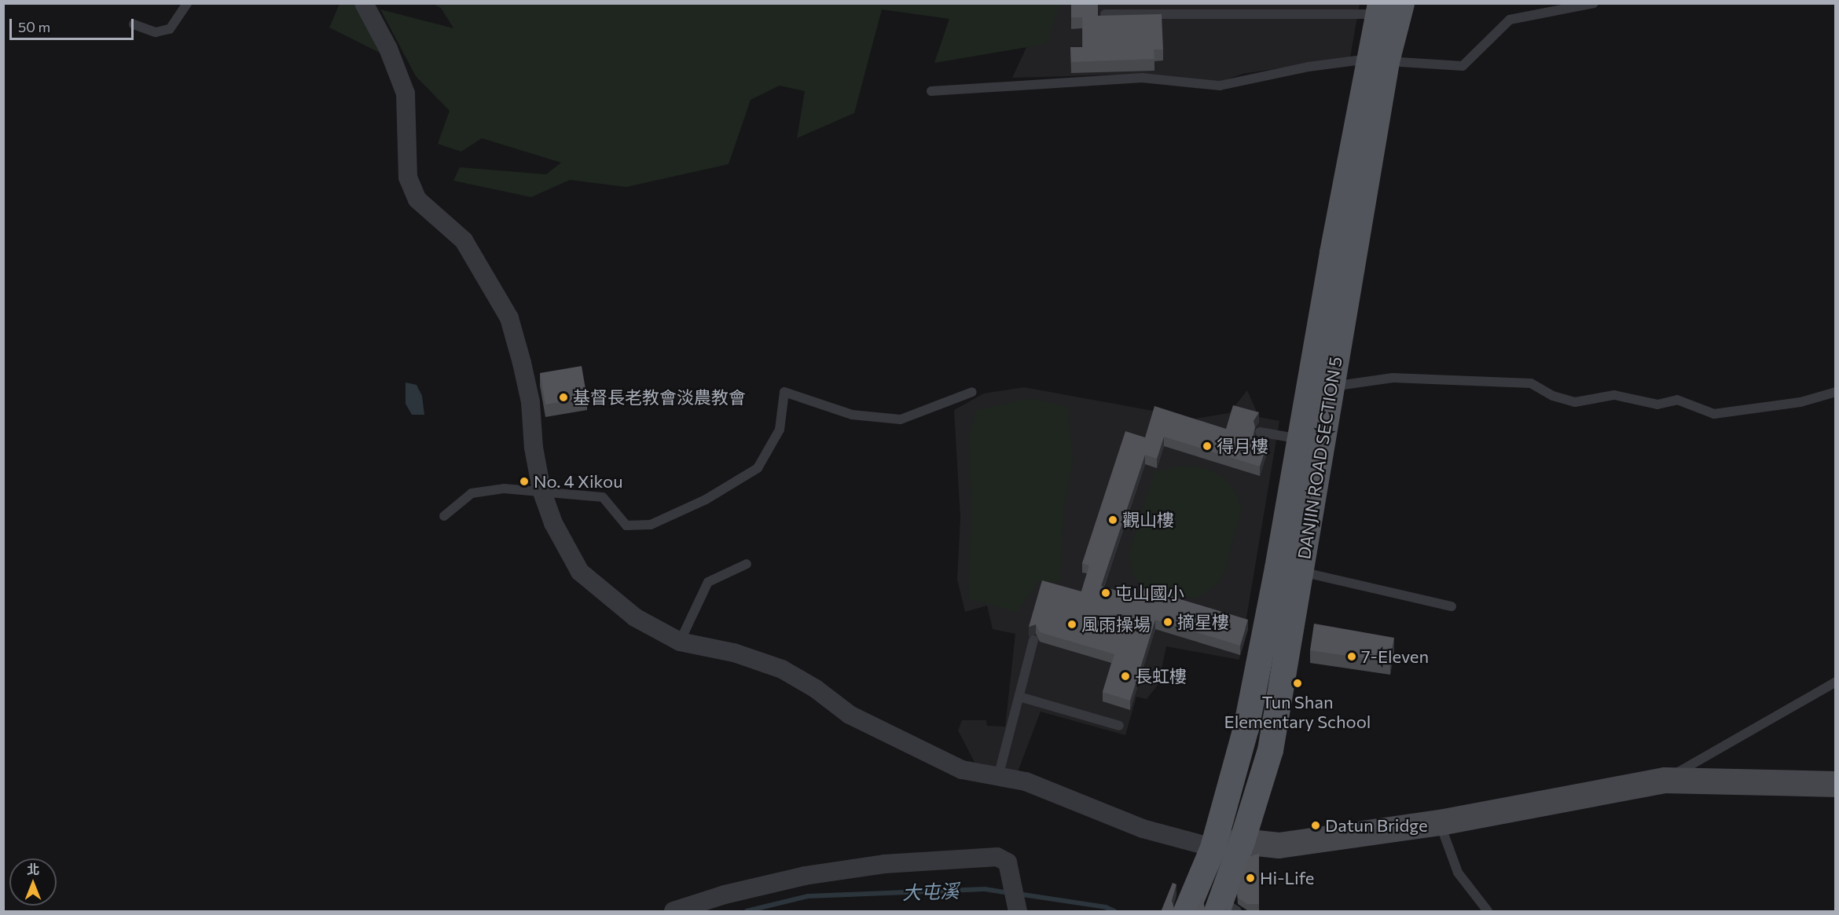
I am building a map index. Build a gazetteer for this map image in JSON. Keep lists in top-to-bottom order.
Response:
{
  "streets": {
    "main road": ["DANJIN ROAD SECTION 5"]
  },
  "water": ["大屯溪"],
  "places": [
    "基督長老教會淡農教會",
    "得月樓",
    "No. 4 Xikou",
    "觀山樓",
    "屯山國小",
    "摘星樓",
    "風雨操場",
    "7-Eleven",
    "長虹樓",
    "Tun Shan Elementary School",
    "Datun Bridge",
    "Hi-Life"
  ],
  "scale_bar": "50 m",
  "north": "top"
}
